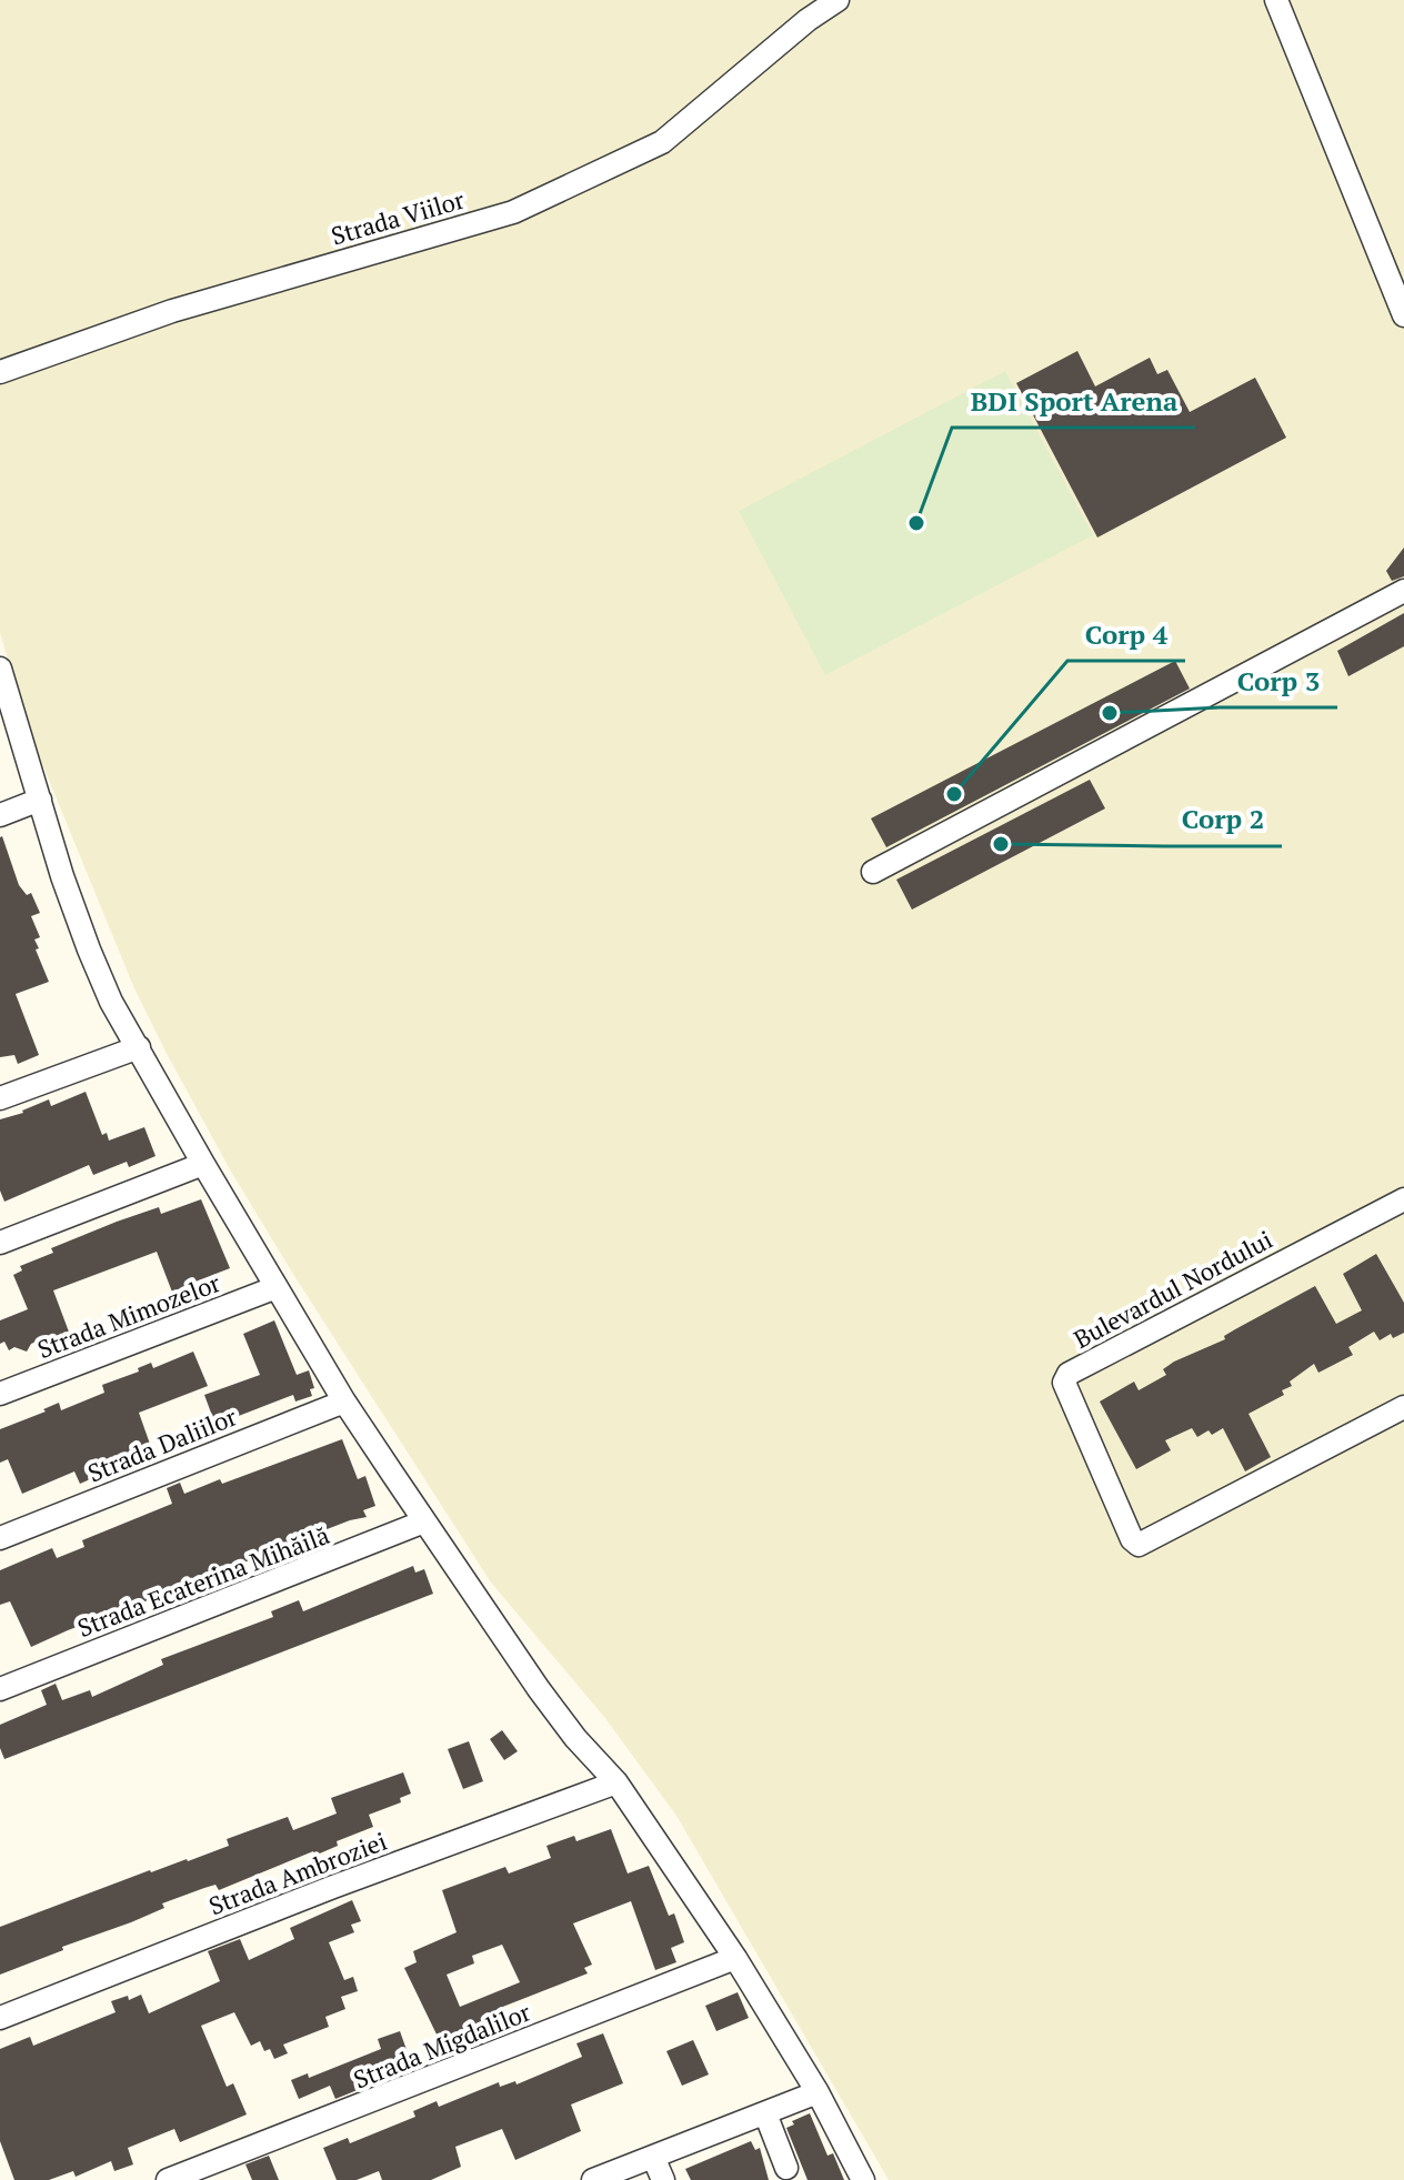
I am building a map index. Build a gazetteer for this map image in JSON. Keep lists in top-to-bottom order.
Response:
{
  "streets": {
    "street": [
      "Strada Viilor",
      "Bulevardul Nordului",
      "Strada Mimozelor",
      "Strada Daliilor",
      "Strada Ecaterina Mihăilă",
      "Strada Ambroziei",
      "Strada Migdalilor"
    ]
  },
  "places": [
    "BDI Sport Arena",
    "Corp 3",
    "Corp 4",
    "Corp 2"
  ]
}
